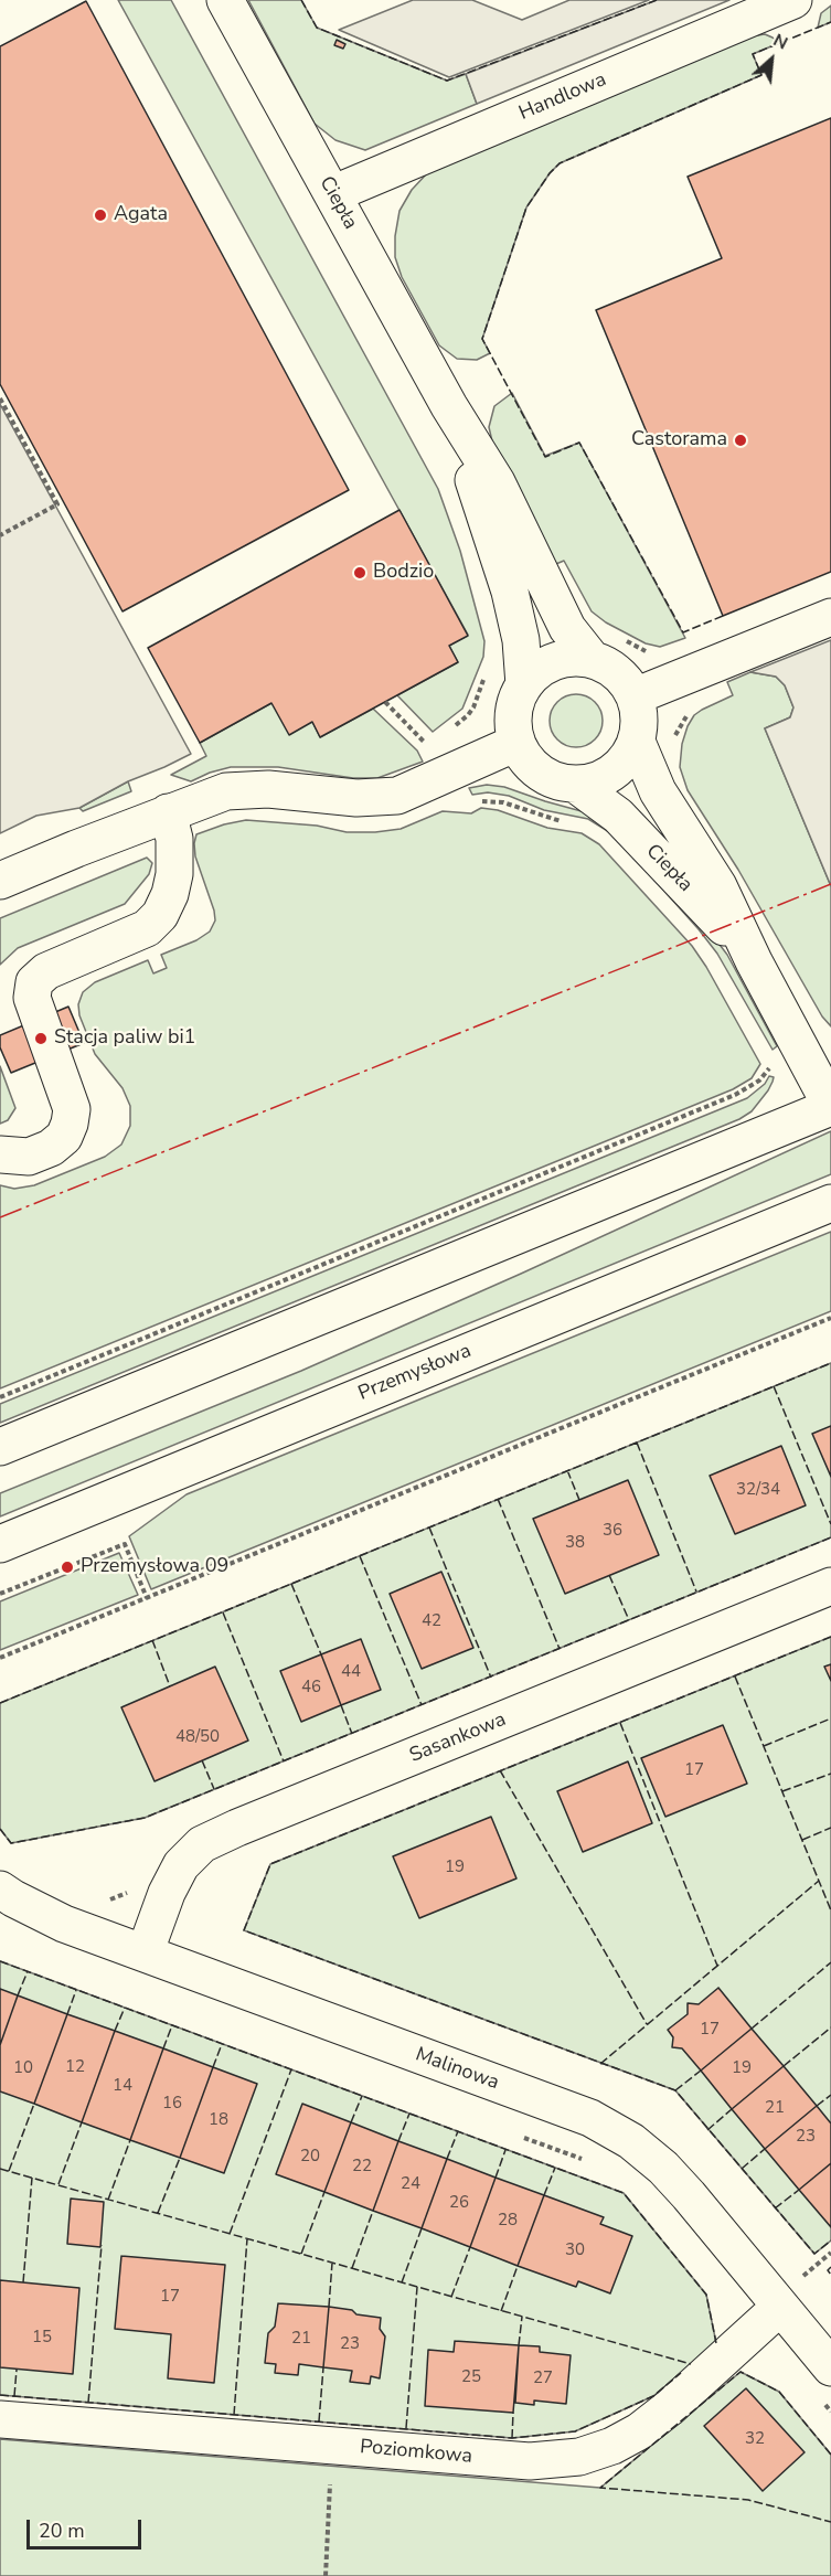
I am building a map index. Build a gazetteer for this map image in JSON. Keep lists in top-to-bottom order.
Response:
{
  "streets": {
    "street": [
      "Handlowa",
      "Ciepła",
      "Przemysłowa",
      "Sasankowa",
      "Malinowa",
      "Poziomkowa"
    ]
  },
  "crossings": [
    ["Handlowa", "Ciepła"],
    ["Sasankowa", "Malinowa"],
    ["Malinowa", "Poziomkowa"]
  ],
  "places": [
    "Agata",
    "Castorama",
    "Bodzio",
    "Stacja paliw bi1",
    "Przemysłowa 09"
  ],
  "house_numbers": [
    "32/34",
    "36",
    "38",
    "42",
    "44",
    "46",
    "48/50",
    "17",
    "19",
    "17",
    "12",
    "10",
    "19",
    "14",
    "16",
    "21",
    "18",
    "23",
    "20",
    "22",
    "24",
    "26",
    "28",
    "30",
    "17",
    "15",
    "21",
    "23",
    "25",
    "27",
    "32"
  ],
  "scale_bar": "20 m",
  "north": "top right"
}
